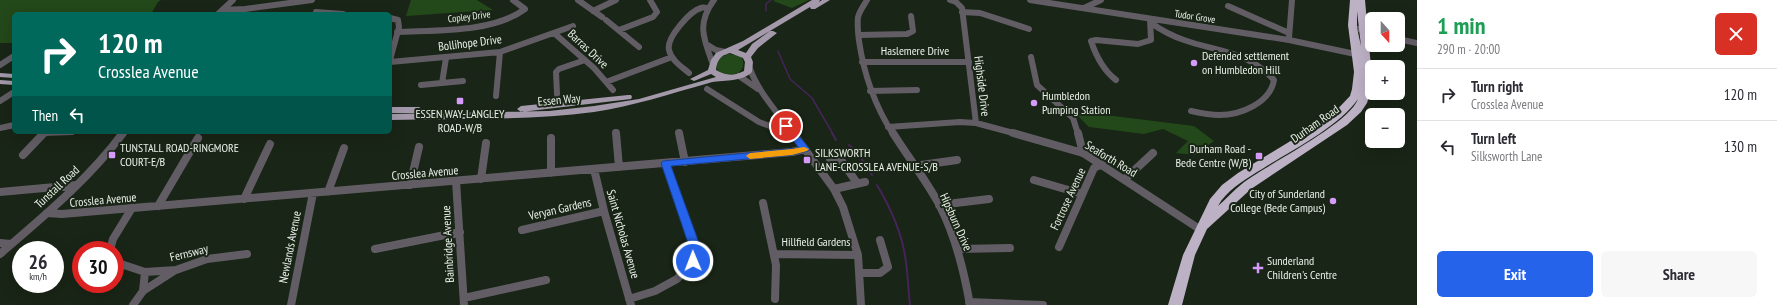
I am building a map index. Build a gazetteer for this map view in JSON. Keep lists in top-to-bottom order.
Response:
{
  "streets": {
    "highway": ["Durham Road"],
    "main road": ["Essen Way"],
    "street": [
      "Copley Drive",
      "Tudor Grove",
      "Bollihope Drive",
      "Barras Drive",
      "Haslemere Drive",
      "Highside Drive",
      "Seaforth Road",
      "Crosslea Avenue",
      "Tunstall Road",
      "Fortrose Avenue",
      "Veryan Gardens",
      "Hipsburn Drive",
      "Saint Nicholas Avenue",
      "Hillfield Gardens",
      "Bainbridge Avenue",
      "Newlands Avenue",
      "Fernsway"
    ]
  },
  "crossings": [
    ["Tudor Grove", "Durham Road"],
    ["Bollihope Drive", "Barras Drive"],
    ["Haslemere Drive", "Highside Drive"],
    ["Haslemere Drive", "Hipsburn Drive"],
    ["Highside Drive", "Seaforth Road"],
    ["Highside Drive", "Hipsburn Drive"],
    ["Durham Road", "Seaforth Road"],
    ["Seaforth Road", "Fortrose Avenue"],
    ["Crosslea Avenue", "Tunstall Road"],
    ["Crosslea Avenue", "Saint Nicholas Avenue"],
    ["Crosslea Avenue", "Bainbridge Avenue"],
    ["Crosslea Avenue", "Newlands Avenue"],
    ["Veryan Gardens", "Saint Nicholas Avenue"]
  ],
  "places": {
    "other": ["Defended settlement on Humbledon Hill", "Humbledon Pumping Station", "City of Sunderland College (Bede Campus)"],
    "transit": [
      "ESSEN WAY-LANGLEY ROAD-W/B",
      "TUNSTALL ROAD-RINGMORE COURT-E/B",
      "Durham Road - Bede Centre (W/B)",
      "SILKSWORTH LANE-CROSSLEA AVENUE-S/B"
    ],
    "health": ["Sunderland Children's Centre"]
  },
  "north": "bottom",
  "page": {
    "heading": ["1 min", "290 m · 20:00"],
    "map_buttons": ["+", "−"],
    "turn": ["120 m", "Crosslea Avenue"],
    "list": [
      {
        "name": "Turn right",
        "note": "Crosslea Avenue",
        "value": "120 m"
      },
      {
        "name": "Turn left",
        "note": "Silksworth Lane",
        "value": "130 m"
      }
    ],
    "then": "Then",
    "speed": "26 km/h",
    "limit": "30",
    "buttons": ["Exit", "Share"]
  }
}
